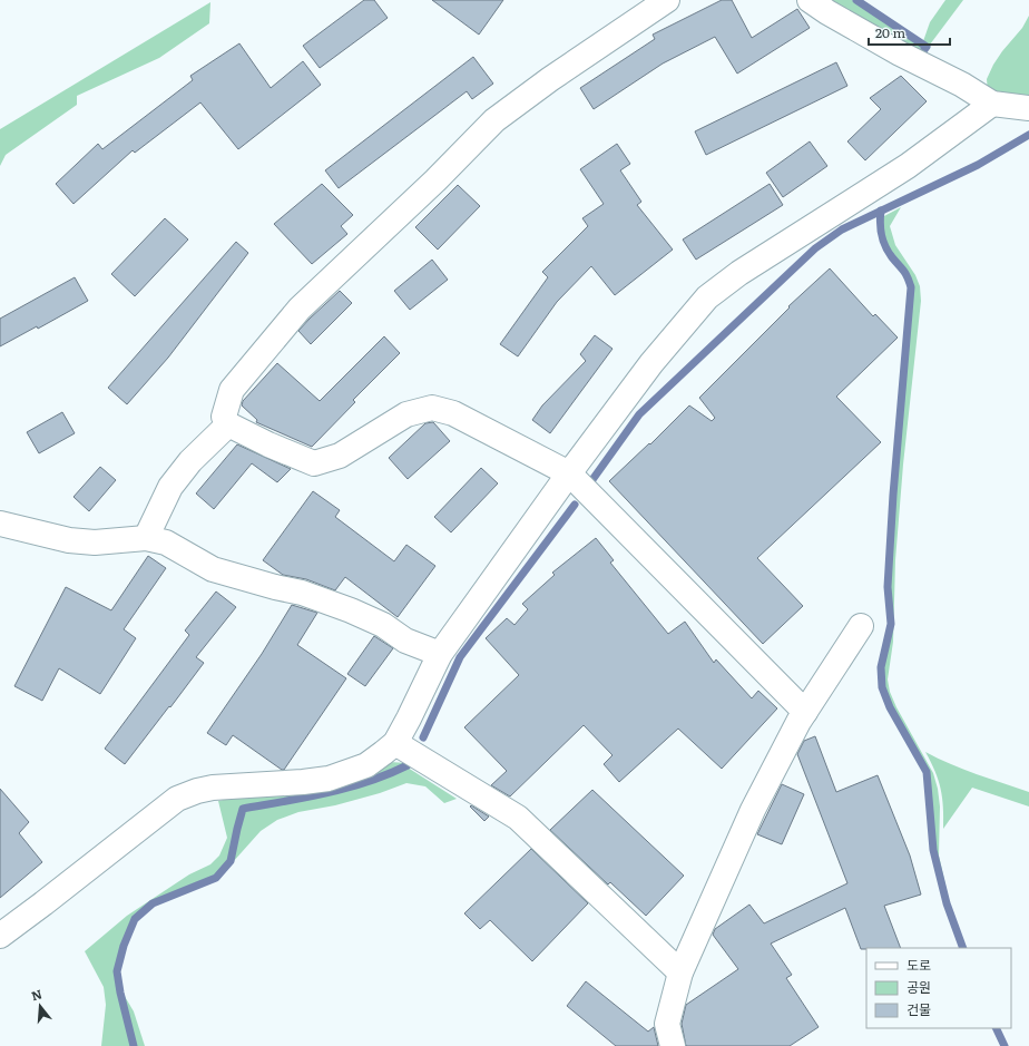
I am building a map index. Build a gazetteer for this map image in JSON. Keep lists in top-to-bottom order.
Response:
{
  "legend": ["도로", "공원", "건물"],
  "scale_bar": "20 m",
  "north": "top"
}
